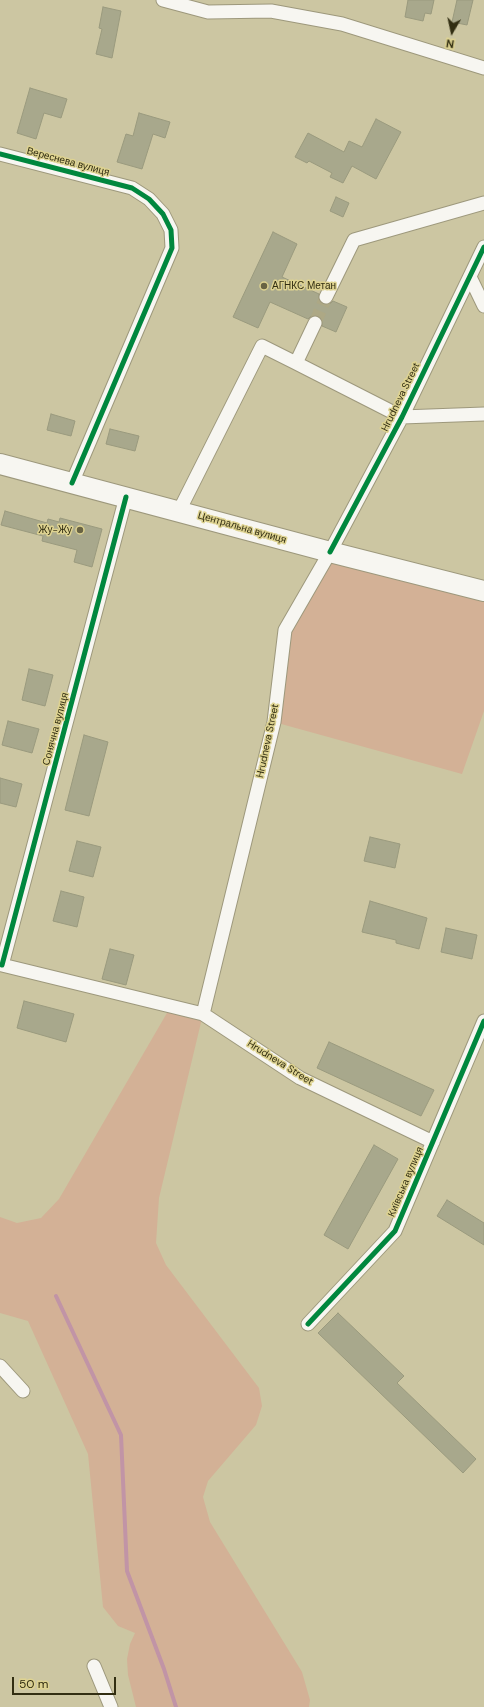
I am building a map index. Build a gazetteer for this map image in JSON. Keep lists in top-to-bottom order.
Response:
{
  "streets": {
    "highway": ["Центральна вулиця"],
    "street": [
      "Вереснева вулиця",
      "Hrudneva Street",
      "Сонячна вулиця",
      "Київська вулиця"
    ]
  },
  "crossings": [
    ["Вереснева вулиця", "Центральна вулиця"],
    ["Hrudneva Street", "Центральна вулиця"],
    ["Hrudneva Street", "Сонячна вулиця"],
    ["Hrudneva Street", "Київська вулиця"],
    ["Центральна вулиця", "Сонячна вулиця"]
  ],
  "places": ["АГНКС Метан", "Жу-Жу"],
  "scale_bar": "50 m",
  "north": "bottom"
}
